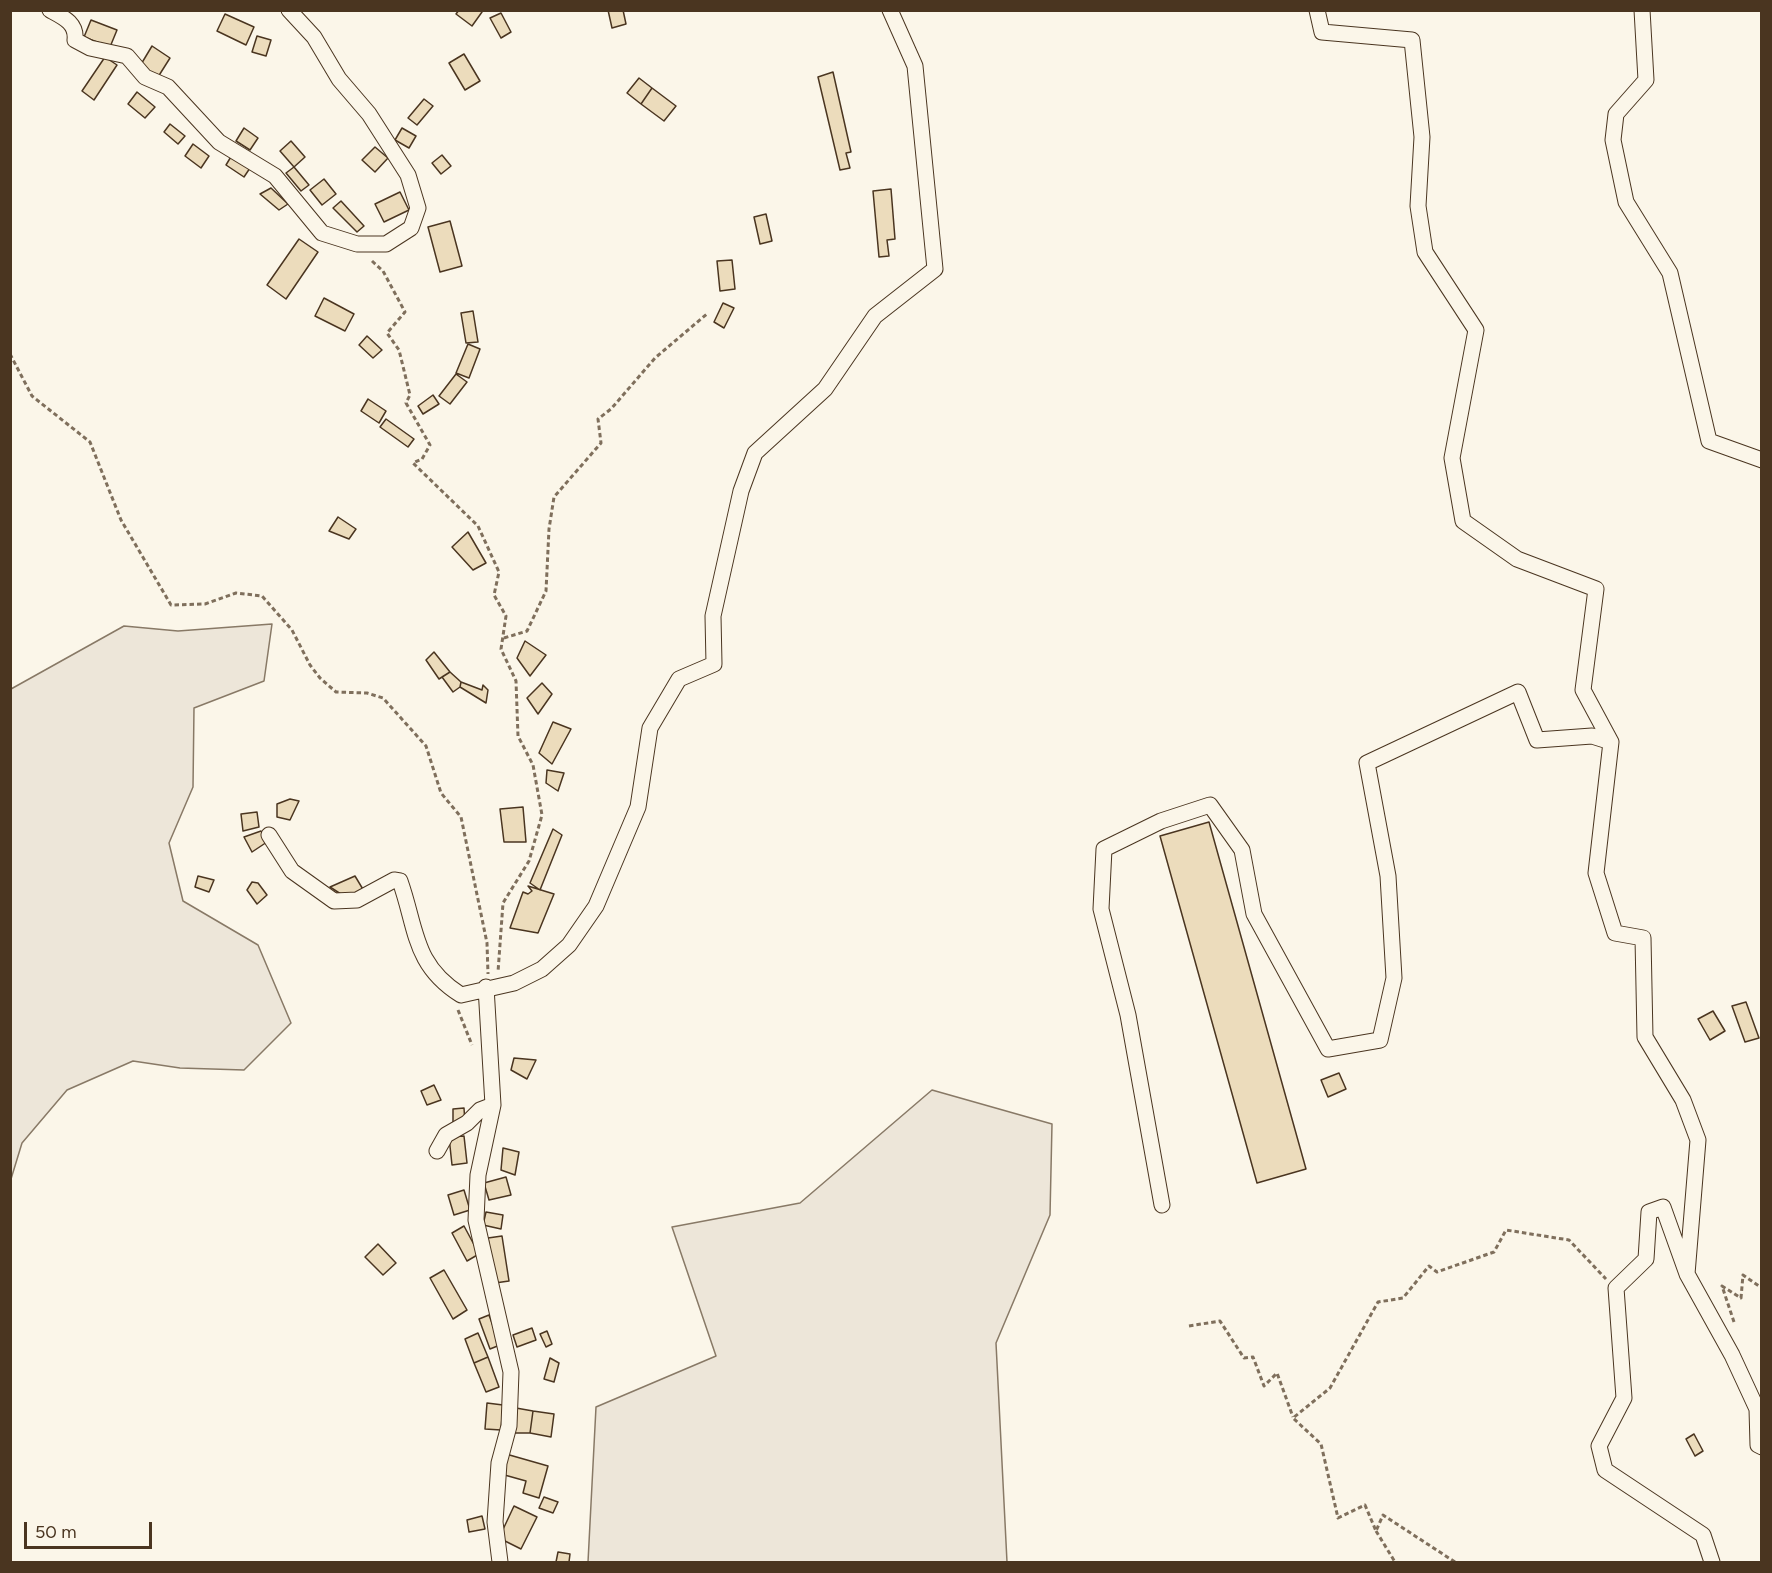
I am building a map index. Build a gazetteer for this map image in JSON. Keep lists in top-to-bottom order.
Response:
{
  "scale_bar": "50 m"
}
